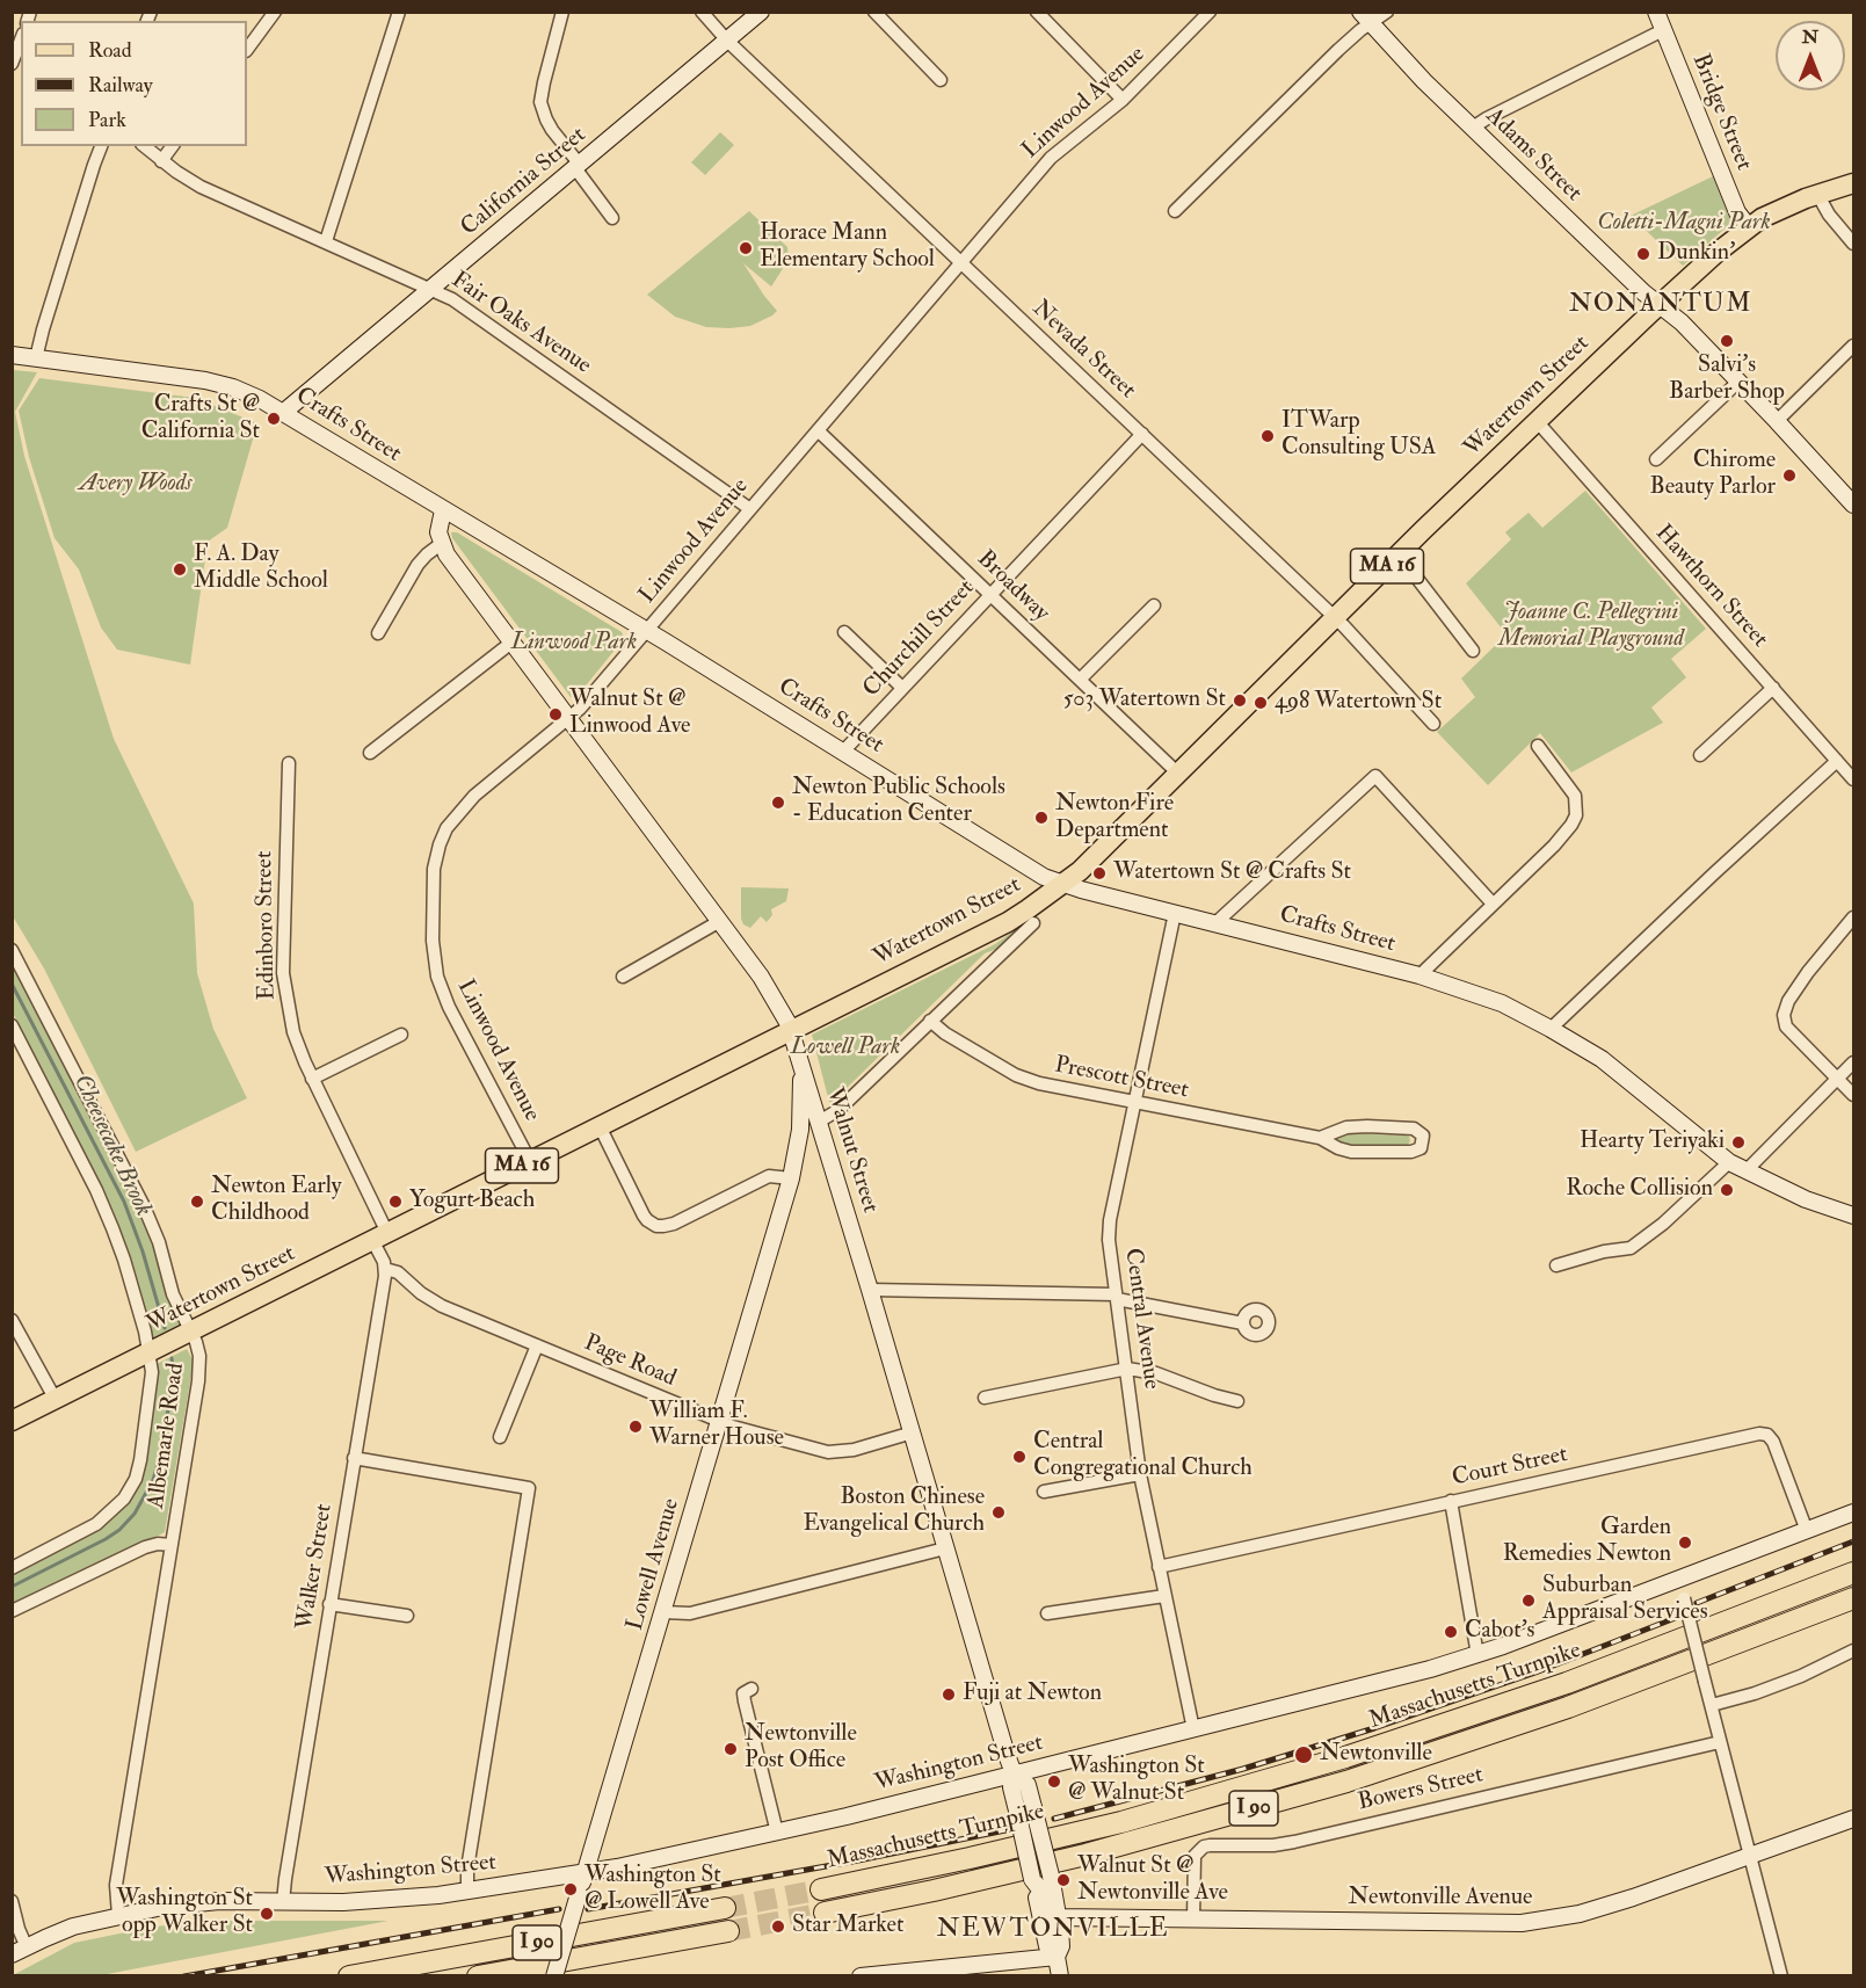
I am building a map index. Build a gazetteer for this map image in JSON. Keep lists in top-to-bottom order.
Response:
{
  "streets": {
    "highway": ["Massachusetts Turnpike", "I 90"],
    "main road": [
      "Bridge Street",
      "Adams Street",
      "California Street",
      "Watertown Street",
      "Crafts Street",
      "MA 16",
      "Walnut Street",
      "Lowell Avenue",
      "Washington Street",
      "Newtonville Avenue"
    ],
    "street": [
      "Linwood Avenue",
      "Fair Oaks Avenue",
      "Nevada Street",
      "Broadway",
      "Hawthorn Street",
      "Churchill Street",
      "Edinboro Street",
      "Prescott Street",
      "Central Avenue",
      "Page Road",
      "Albemarle Road",
      "Court Street",
      "Walker Street",
      "Bowers Street"
    ]
  },
  "crossings": [
    ["Linwood Avenue", "Fair Oaks Avenue"],
    ["Linwood Avenue", "Nevada Street"],
    ["Linwood Avenue", "Watertown Street"],
    ["Linwood Avenue", "Crafts Street"],
    ["Linwood Avenue", "Broadway"],
    ["Linwood Avenue", "Walnut Street"],
    ["Bridge Street", "Watertown Street"],
    ["Adams Street", "Watertown Street"],
    ["California Street", "Fair Oaks Avenue"],
    ["California Street", "Nevada Street"],
    ["California Street", "Crafts Street"],
    ["Nevada Street", "Watertown Street"],
    ["Nevada Street", "Churchill Street"],
    ["Watertown Street", "Crafts Street"],
    ["Watertown Street", "Broadway"],
    ["Watertown Street", "Hawthorn Street"],
    ["Watertown Street", "Edinboro Street"],
    ["Watertown Street", "Walnut Street"],
    ["Watertown Street", "Albemarle Road"],
    ["Crafts Street", "Churchill Street"],
    ["Crafts Street", "Central Avenue"],
    ["Broadway", "Churchill Street"],
    ["Prescott Street", "Central Avenue"],
    ["Walnut Street", "Page Road"],
    ["Walnut Street", "Lowell Avenue"],
    ["Walnut Street", "Washington Street"],
    ["Walnut Street", "Newtonville Avenue"],
    ["Central Avenue", "Court Street"],
    ["Central Avenue", "Washington Street"],
    ["Page Road", "Lowell Avenue"],
    ["Page Road", "Walker Street"],
    ["Court Street", "Washington Street"],
    ["Lowell Avenue", "Washington Street"],
    ["Walker Street", "Washington Street"],
    ["Bowers Street", "Newtonville Avenue"]
  ],
  "districts": ["NONANTUM", "NEWTONVILLE"],
  "water": ["Cheesecake Brook"],
  "parks": [
    "Coletti-Magni Park",
    "Avery Woods",
    "Joanne C. Pellegrini Memorial Playground",
    "Linwood Park",
    "Lowell Park"
  ],
  "places": [
    "Horace Mann Elementary School",
    "Dunkin'",
    "Salvi's Barber Shop",
    "Crafts St @ California St",
    "ITWarp Consulting USA",
    "Chirome Beauty Parlor",
    "F. A. Day Middle School",
    "503 Watertown St",
    "498 Watertown St",
    "Walnut St @ Linwood Ave",
    "Newton Public Schools - Education Center",
    "Newton Fire Department",
    "Watertown St @ Crafts St",
    "Hearty Teriyaki",
    "Roche Collision",
    "Newton Early Childhood",
    "Yogurt Beach",
    "William F. Warner House",
    "Central Congregational Church",
    "Boston Chinese Evangelical Church",
    "Garden Remedies Newton",
    "Suburban Appraisal Services",
    "Cabot's",
    "Fuji at Newton",
    "Newtonville Post Office",
    "Newtonville",
    "Washington St @ Walnut St",
    "Walnut St @ Newtonville Ave",
    "Washington St @ Lowell Ave",
    "Washington St opp Walker St",
    "Star Market"
  ],
  "legend": ["Road", "Railway", "Park"],
  "north": "top"
}
